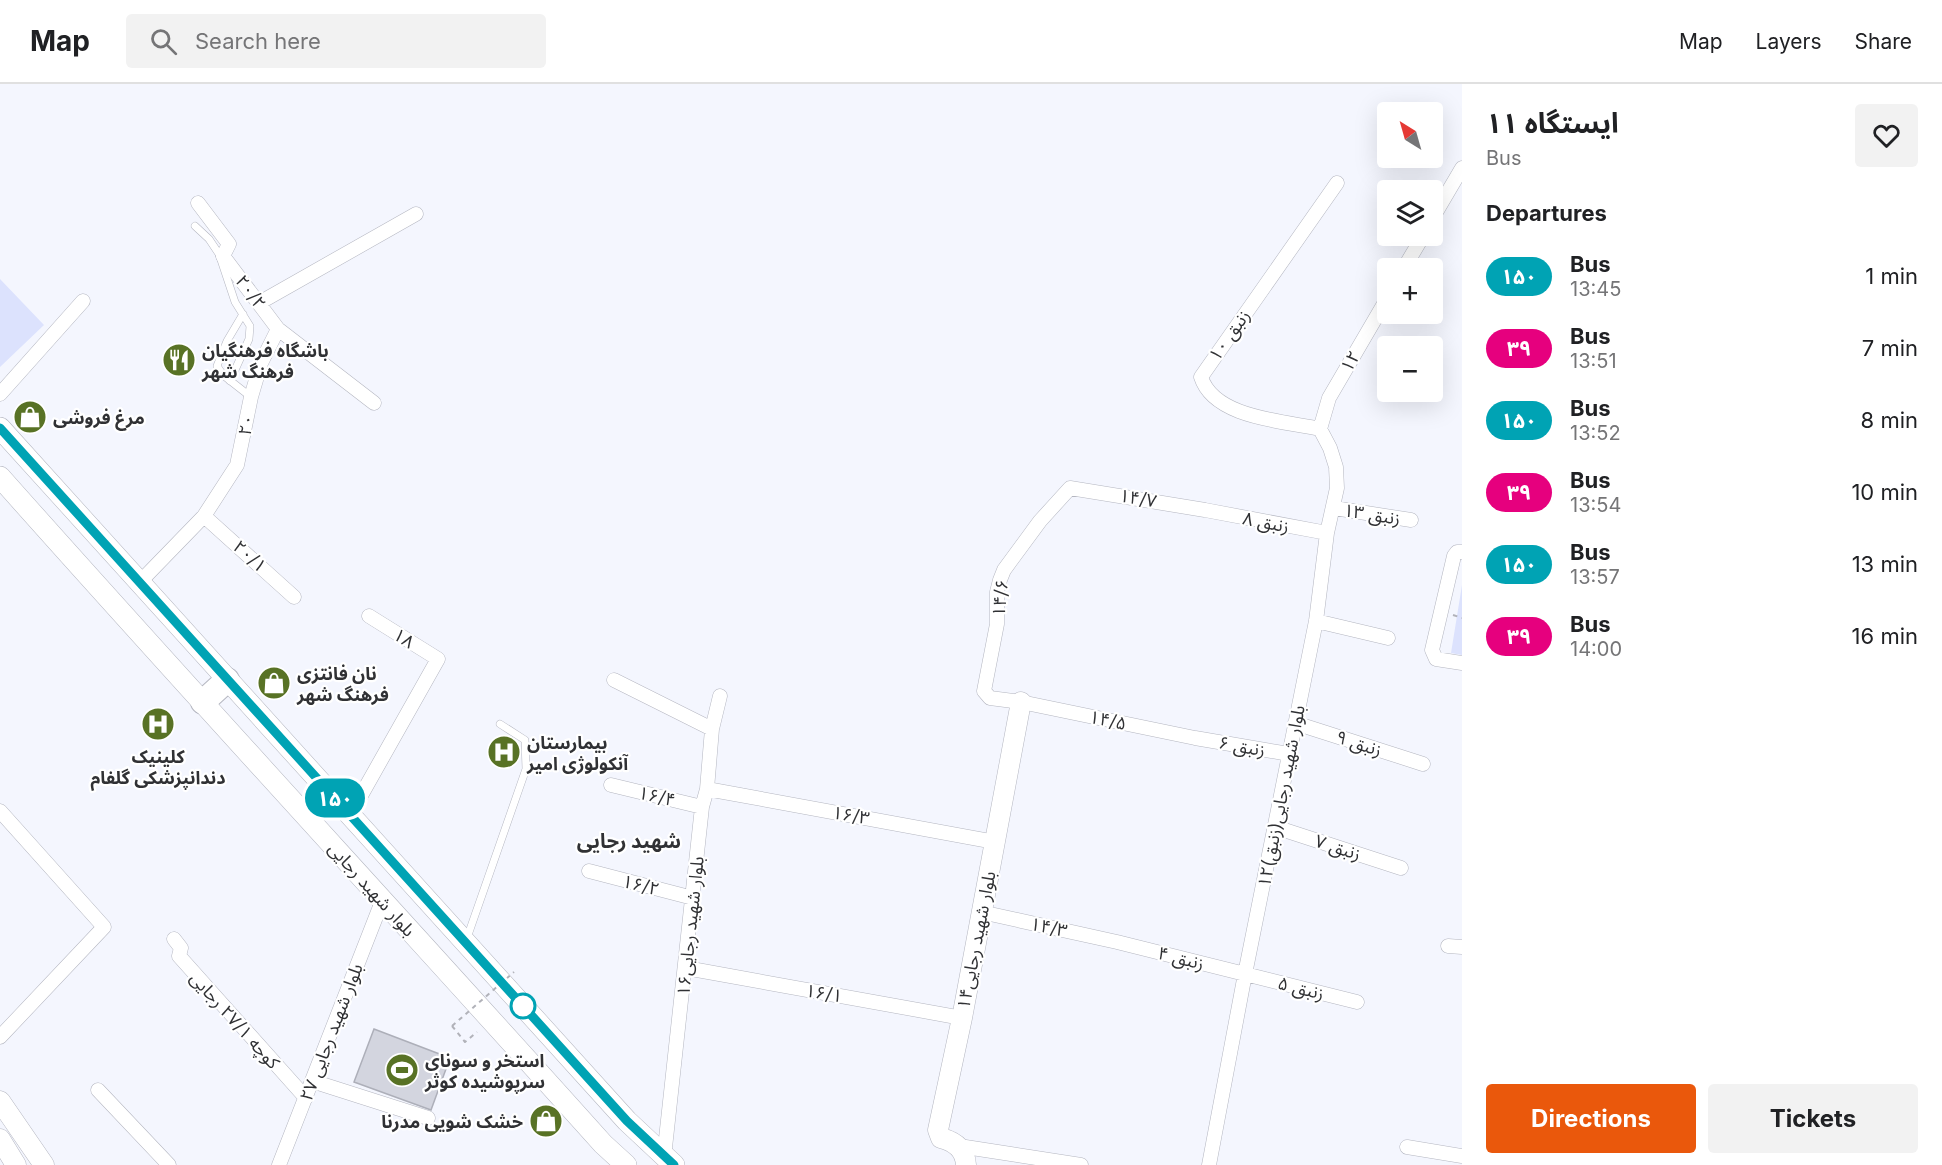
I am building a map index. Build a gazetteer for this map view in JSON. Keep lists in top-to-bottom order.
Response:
{
  "streets": {
    "main road": ["بلوار شهید رجایی"],
    "street": [
      "۲۰/۲",
      "زنبق ۱۰",
      "۱۲",
      "۲۰",
      "۱۴/۷",
      "زنبق ۱۳",
      "زنبق ۸",
      "۲۰/۱",
      "۱۴/۶",
      "۱۸",
      "۱۴/۵",
      "زنبق ۹",
      "زنبق ۶",
      "۱۶/۴",
      "۱۲بلوار شهید رجایی(زنبق)",
      "۱۶/۳",
      "زنبق ۷",
      "۱۶/۲",
      "بلوار شهید رجایی۱۶",
      "۱۴/۳",
      "بلوار شهید رجایی۱۴",
      "زنبق ۴",
      "زنبق ۵",
      "۱۶/۱",
      "کوچه ۲۷/۱ رجایی",
      "۲۷ بلوار شهید رجایی"
    ]
  },
  "crossings": [
    ["۲۰/۲", "۲۰"],
    ["زنبق ۱۰", "۱۲"],
    ["زنبق ۱۰", "۱۲بلوار شهید رجایی(زنبق)"],
    ["۱۲", "۱۲بلوار شهید رجایی(زنبق)"],
    ["۲۰", "۲۰/۱"],
    ["۲۰", "بلوار شهید رجایی"],
    ["۱۴/۷", "زنبق ۸"],
    ["۱۴/۷", "۱۴/۶"],
    ["زنبق ۱۳", "۱۲بلوار شهید رجایی(زنبق)"],
    ["زنبق ۸", "۱۲بلوار شهید رجایی(زنبق)"],
    ["۱۴/۶", "۱۴/۵"],
    ["۱۴/۶", "بلوار شهید رجایی۱۴"],
    ["۱۸", "بلوار شهید رجایی"],
    ["۱۴/۵", "زنبق ۶"],
    ["۱۴/۵", "بلوار شهید رجایی۱۴"],
    ["زنبق ۹", "۱۲بلوار شهید رجایی(زنبق)"],
    ["زنبق ۶", "۱۲بلوار شهید رجایی(زنبق)"],
    ["۱۶/۴", "بلوار شهید رجایی۱۶"],
    ["۱۲بلوار شهید رجایی(زنبق)", "زنبق ۷"],
    ["۱۲بلوار شهید رجایی(زنبق)", "زنبق ۴"],
    ["۱۲بلوار شهید رجایی(زنبق)", "زنبق ۵"],
    ["۱۶/۳", "بلوار شهید رجایی۱۶"],
    ["۱۶/۳", "بلوار شهید رجایی۱۴"],
    ["۱۶/۲", "بلوار شهید رجایی۱۶"],
    ["بلوار شهید رجایی", "بلوار شهید رجایی۱۶"],
    ["بلوار شهید رجایی", "۲۷ بلوار شهید رجایی"],
    ["بلوار شهید رجایی۱۶", "۱۶/۱"],
    ["۱۴/۳", "بلوار شهید رجایی۱۴"],
    ["۱۴/۳", "زنبق ۴"],
    ["بلوار شهید رجایی۱۴", "۱۶/۱"],
    ["زنبق ۴", "زنبق ۵"],
    ["کوچه ۲۷/۱ رجایی", "۲۷ بلوار شهید رجایی"]
  ],
  "districts": ["شهید رجایی"],
  "places": {
    "restaurant": ["باشگاه فرهنگیان فرهنگ شهر"],
    "shop": ["مرغ فروشی", "نان فانتزی فرهنگ شهر", "خشک شویی مدرنا"],
    "hospital": ["کلینیک دندانپزشکی گلفام", "بیمارستان آنکولوژی امیر"],
    "sports": ["استخر و سونای سرپوشیده کوثر"]
  },
  "lines": ["bus line ۱۵۰"],
  "north": "top left",
  "page": {
    "header": "Map",
    "search": "Search here",
    "nav": ["Map", "Layers", "Share"],
    "on_map": "۱۵۰",
    "heading": [
      ["ایستگاه ۱۱", "Bus"],
      "Departures"
    ],
    "map_buttons": ["+", "−"],
    "list": [
      {
        "mark": "۱۵۰",
        "name": "Bus",
        "note": "13:45",
        "value": "1 min"
      },
      {
        "mark": "۳۹",
        "name": "Bus",
        "note": "13:51",
        "value": "7 min"
      },
      {
        "mark": "۱۵۰",
        "name": "Bus",
        "note": "13:52",
        "value": "8 min"
      },
      {
        "mark": "۳۹",
        "name": "Bus",
        "note": "13:54",
        "value": "10 min"
      },
      {
        "mark": "۱۵۰",
        "name": "Bus",
        "note": "13:57",
        "value": "13 min"
      },
      {
        "mark": "۳۹",
        "name": "Bus",
        "note": "14:00",
        "value": "16 min"
      }
    ],
    "buttons": ["Directions", "Tickets"]
  }
}
